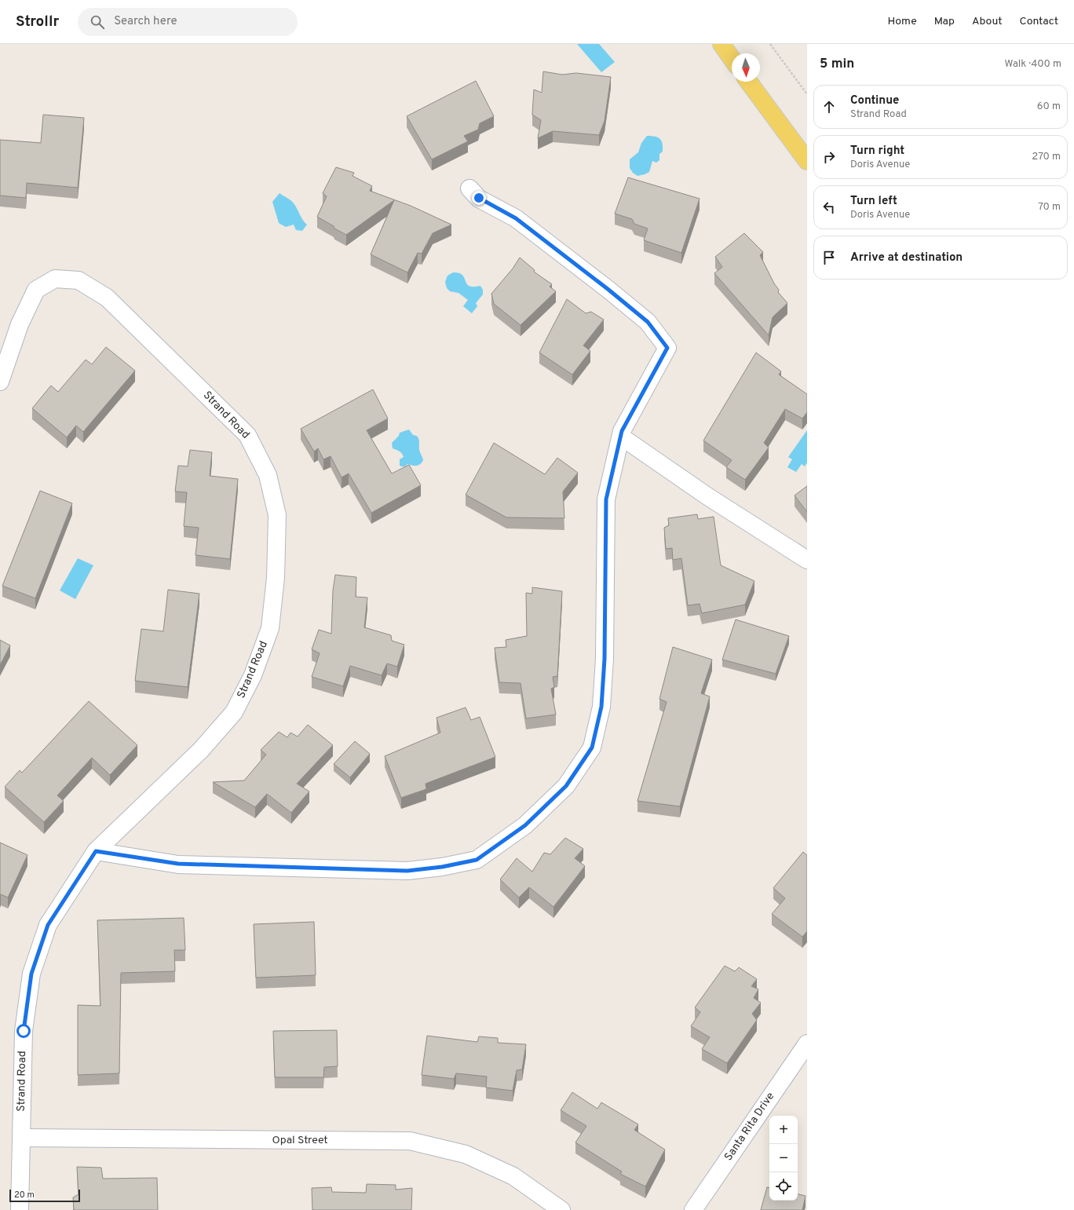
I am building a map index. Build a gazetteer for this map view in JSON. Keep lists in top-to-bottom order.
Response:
{
  "streets": {
    "street": ["Strand Road", "Santa Rita Drive", "Opal Street"]
  },
  "crossings": [
    ["Strand Road", "Opal Street"]
  ],
  "scale_bar": "20 m",
  "north": "bottom",
  "page": {
    "header": "Strollr",
    "search": "Search here",
    "nav": [
      "Home",
      "Map",
      "About",
      "Contact"
    ],
    "heading": ["5 min", "Walk · 400 m"],
    "list": [
      ["Continue", "Strand Road", "60 m"],
      ["Turn right", "Doris Avenue", "270 m"],
      ["Turn left", "Doris Avenue", "70 m"],
      "Arrive at destination"
    ],
    "map_buttons": ["+", "−"],
    "scale": "20 m"
  }
}
